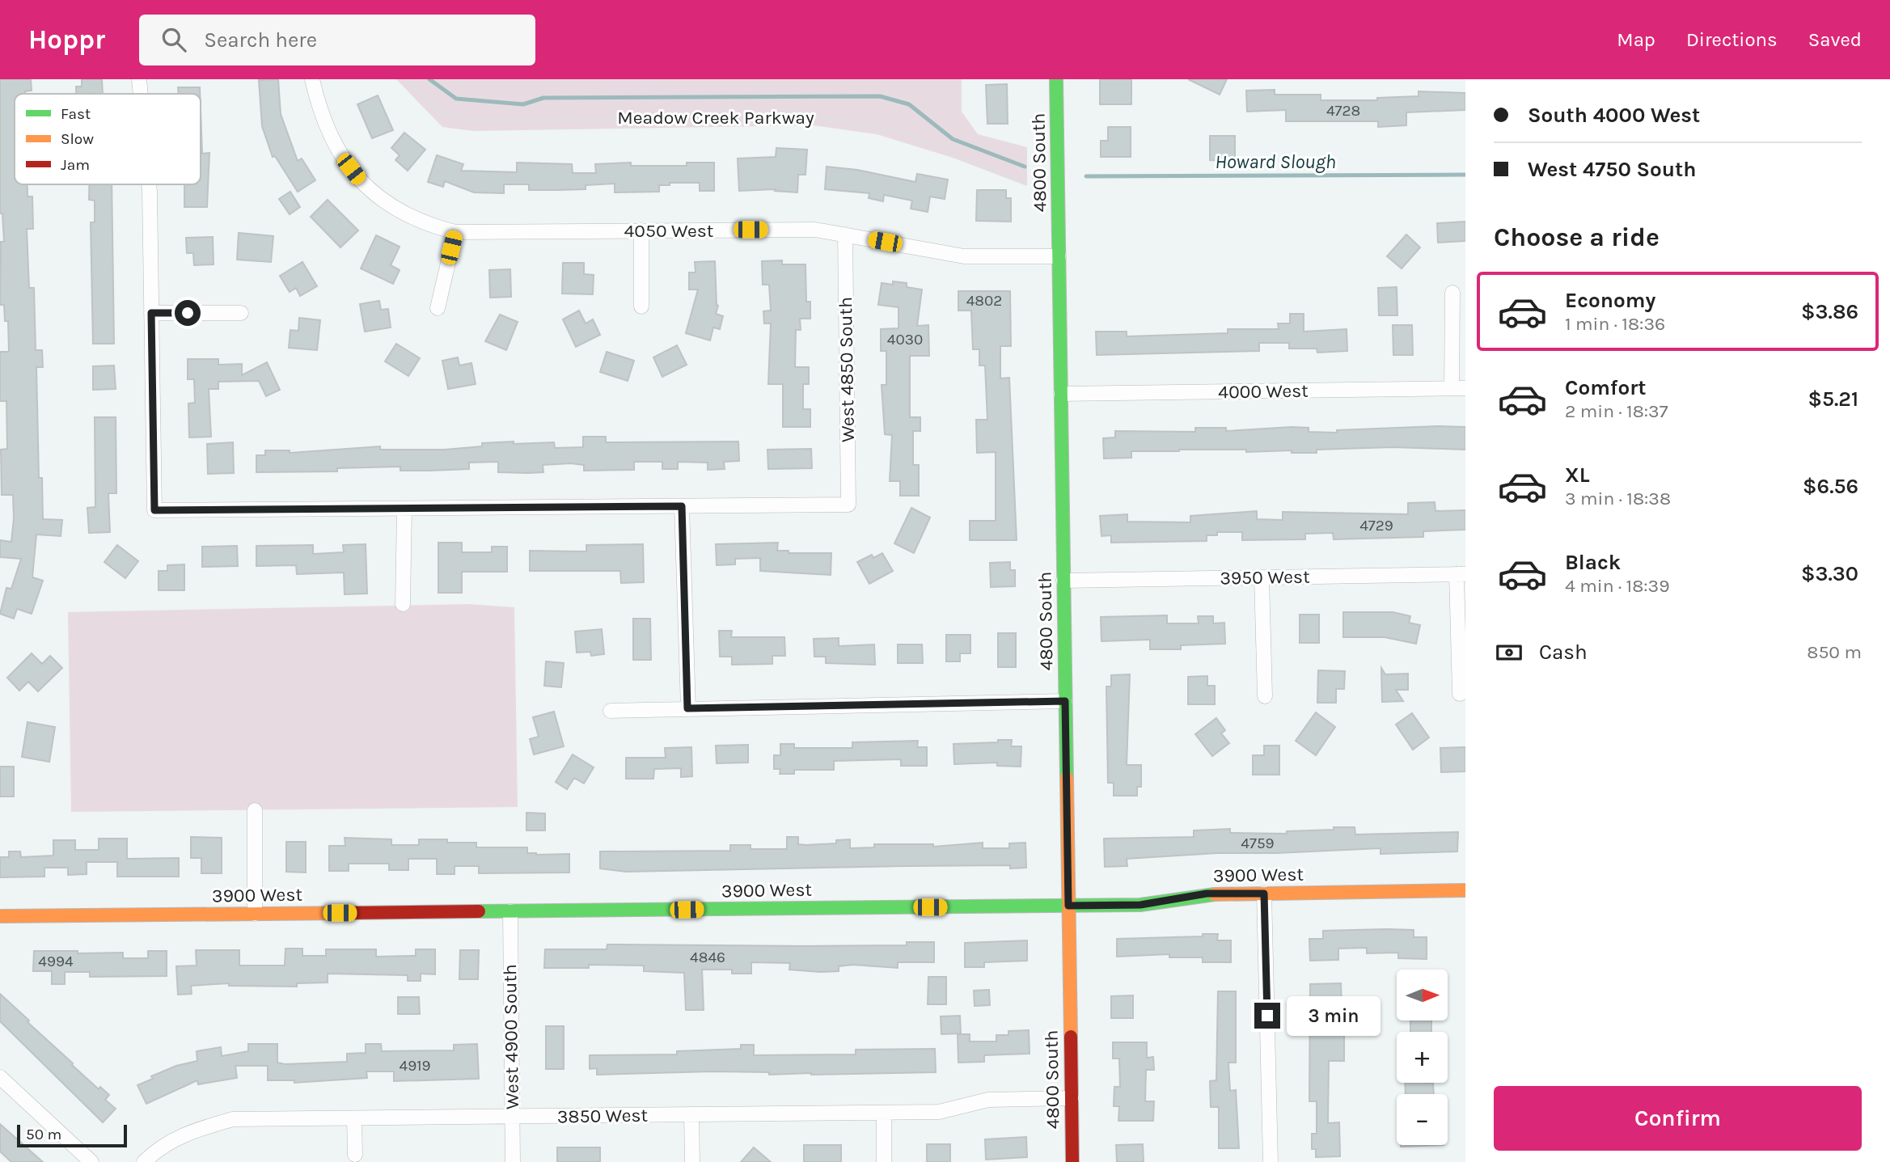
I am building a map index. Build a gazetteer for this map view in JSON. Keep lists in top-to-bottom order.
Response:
{
  "streets": {
    "street": [
      "4800 South",
      "4050 West",
      "West 4850 South",
      "4000 West",
      "3950 West",
      "3900 West",
      "West 4900 South",
      "3850 West"
    ],
    "path": ["Meadow Creek Parkway"]
  },
  "crossings": [
    ["4800 South", "4050 West"],
    ["4800 South", "4000 West"],
    ["4800 South", "3950 West"],
    ["4800 South", "3900 West"],
    ["4800 South", "3850 West"],
    ["4050 West", "West 4850 South"],
    ["3900 West", "West 4900 South"],
    ["West 4900 South", "3850 West"]
  ],
  "water": ["Howard Slough"],
  "house_numbers": [
    "4728",
    "4802",
    "4030",
    "4729",
    "4759",
    "4846",
    "4994",
    "4919"
  ],
  "legend": ["Fast", "Slow", "Jam"],
  "scale_bar": "50 m",
  "north": "right",
  "page": {
    "header": "Hoppr",
    "search": "Search here",
    "nav": ["Map", "Directions", "Saved"],
    "banner": ["South 4000 West", "West 4750 South"],
    "heading": "Choose a ride",
    "list": [
      {
        "name": "Economy",
        "note": "1 min · 18:36",
        "value": "$3.86"
      },
      {
        "name": "Comfort",
        "note": "2 min · 18:37",
        "value": "$5.21"
      },
      {
        "name": "XL",
        "note": "3 min · 18:38",
        "value": "$6.56"
      },
      {
        "name": "Black",
        "note": "4 min · 18:39",
        "value": "$3.30"
      }
    ],
    "pay": ["Cash", "850 m"],
    "map_buttons": ["+", "−"],
    "bubble": "3 min",
    "buttons": "Confirm",
    "scale": "50 m"
  }
}
